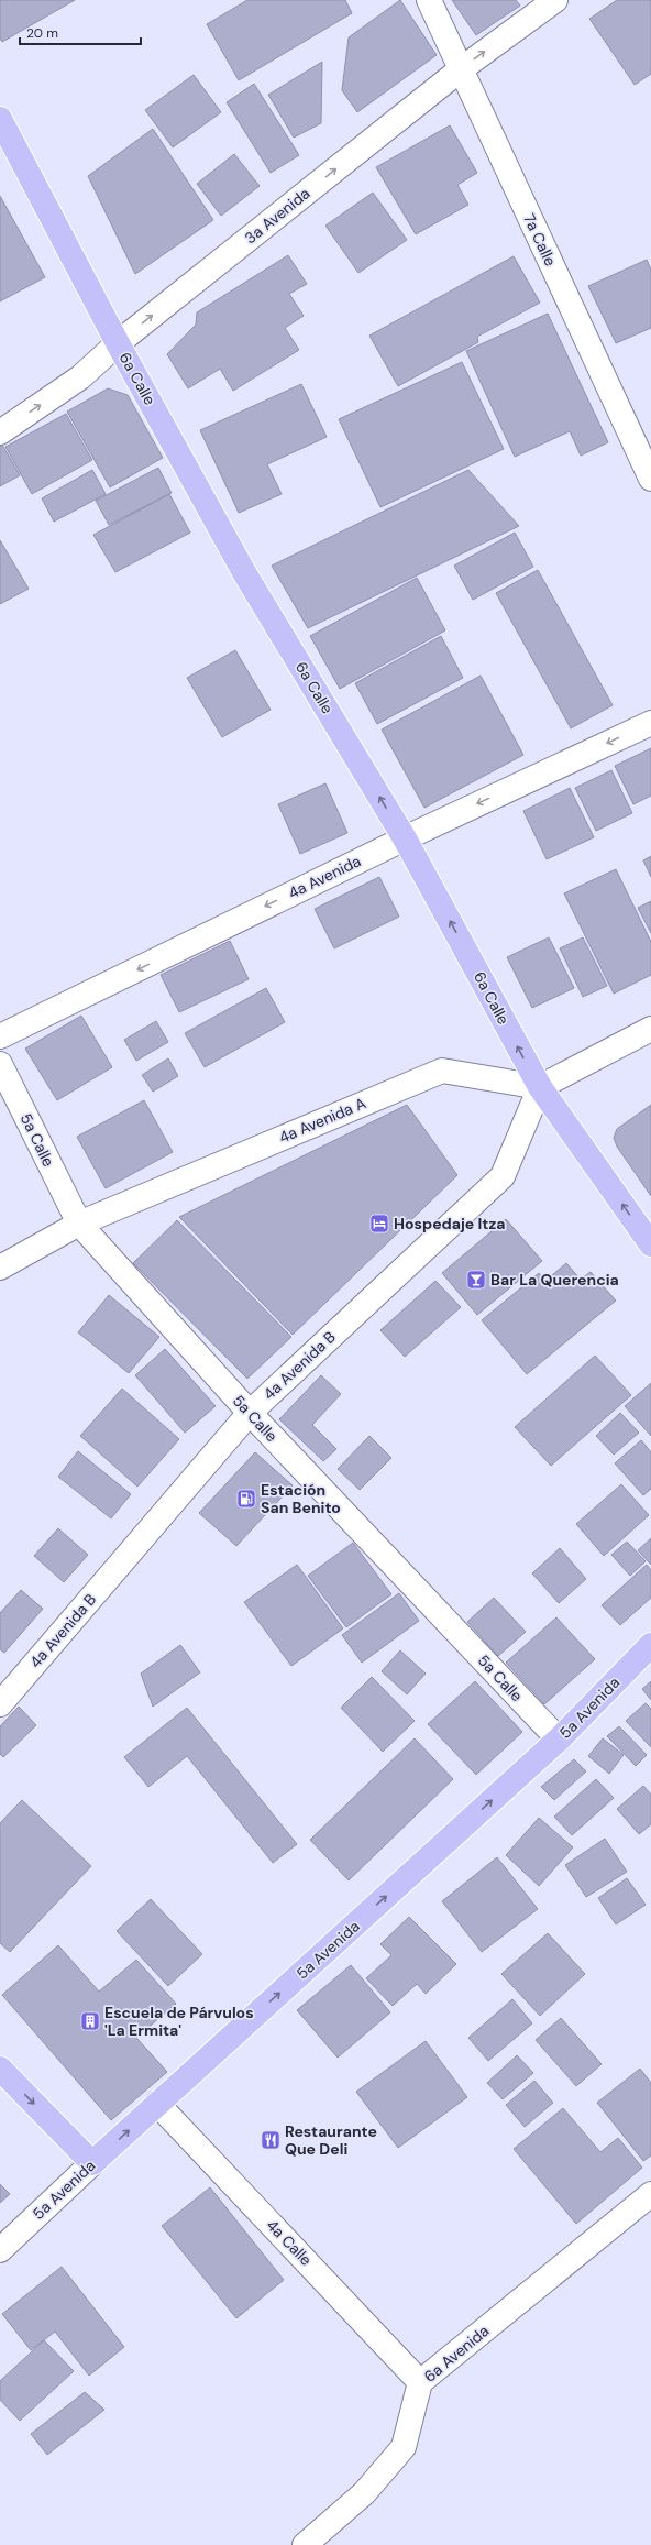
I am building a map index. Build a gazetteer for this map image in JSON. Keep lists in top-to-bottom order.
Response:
{
  "streets": {
    "main road": ["6a Calle", "5a Avenida"],
    "street": [
      "3a Avenida",
      "7a Calle",
      "4a Avenida",
      "4a Avenida A",
      "5a Calle",
      "4a Avenida B",
      "4a Calle",
      "6a Avenida"
    ]
  },
  "crossings": [
    ["3a Avenida", "7a Calle"],
    ["3a Avenida", "6a Calle"],
    ["6a Calle", "4a Avenida"],
    ["6a Calle", "4a Avenida A"],
    ["6a Calle", "4a Avenida B"],
    ["4a Avenida A", "5a Calle"],
    ["4a Avenida A", "4a Avenida B"],
    ["5a Calle", "4a Avenida B"],
    ["5a Calle", "5a Avenida"],
    ["5a Avenida", "4a Calle"],
    ["4a Calle", "6a Avenida"]
  ],
  "one_way": [
    "3a Avenida",
    "6a Calle",
    "4a Avenida",
    "5a Avenida"
  ],
  "places": {
    "hotel": ["Hospedaje Itza"],
    "bar": ["Bar La Querencia"],
    "fuel station": ["Estación San Benito"],
    "building": ["Escuela de Párvulos 'La Ermita'"],
    "restaurant": ["Restaurante Que Deli"]
  },
  "scale_bar": "20 m"
}
